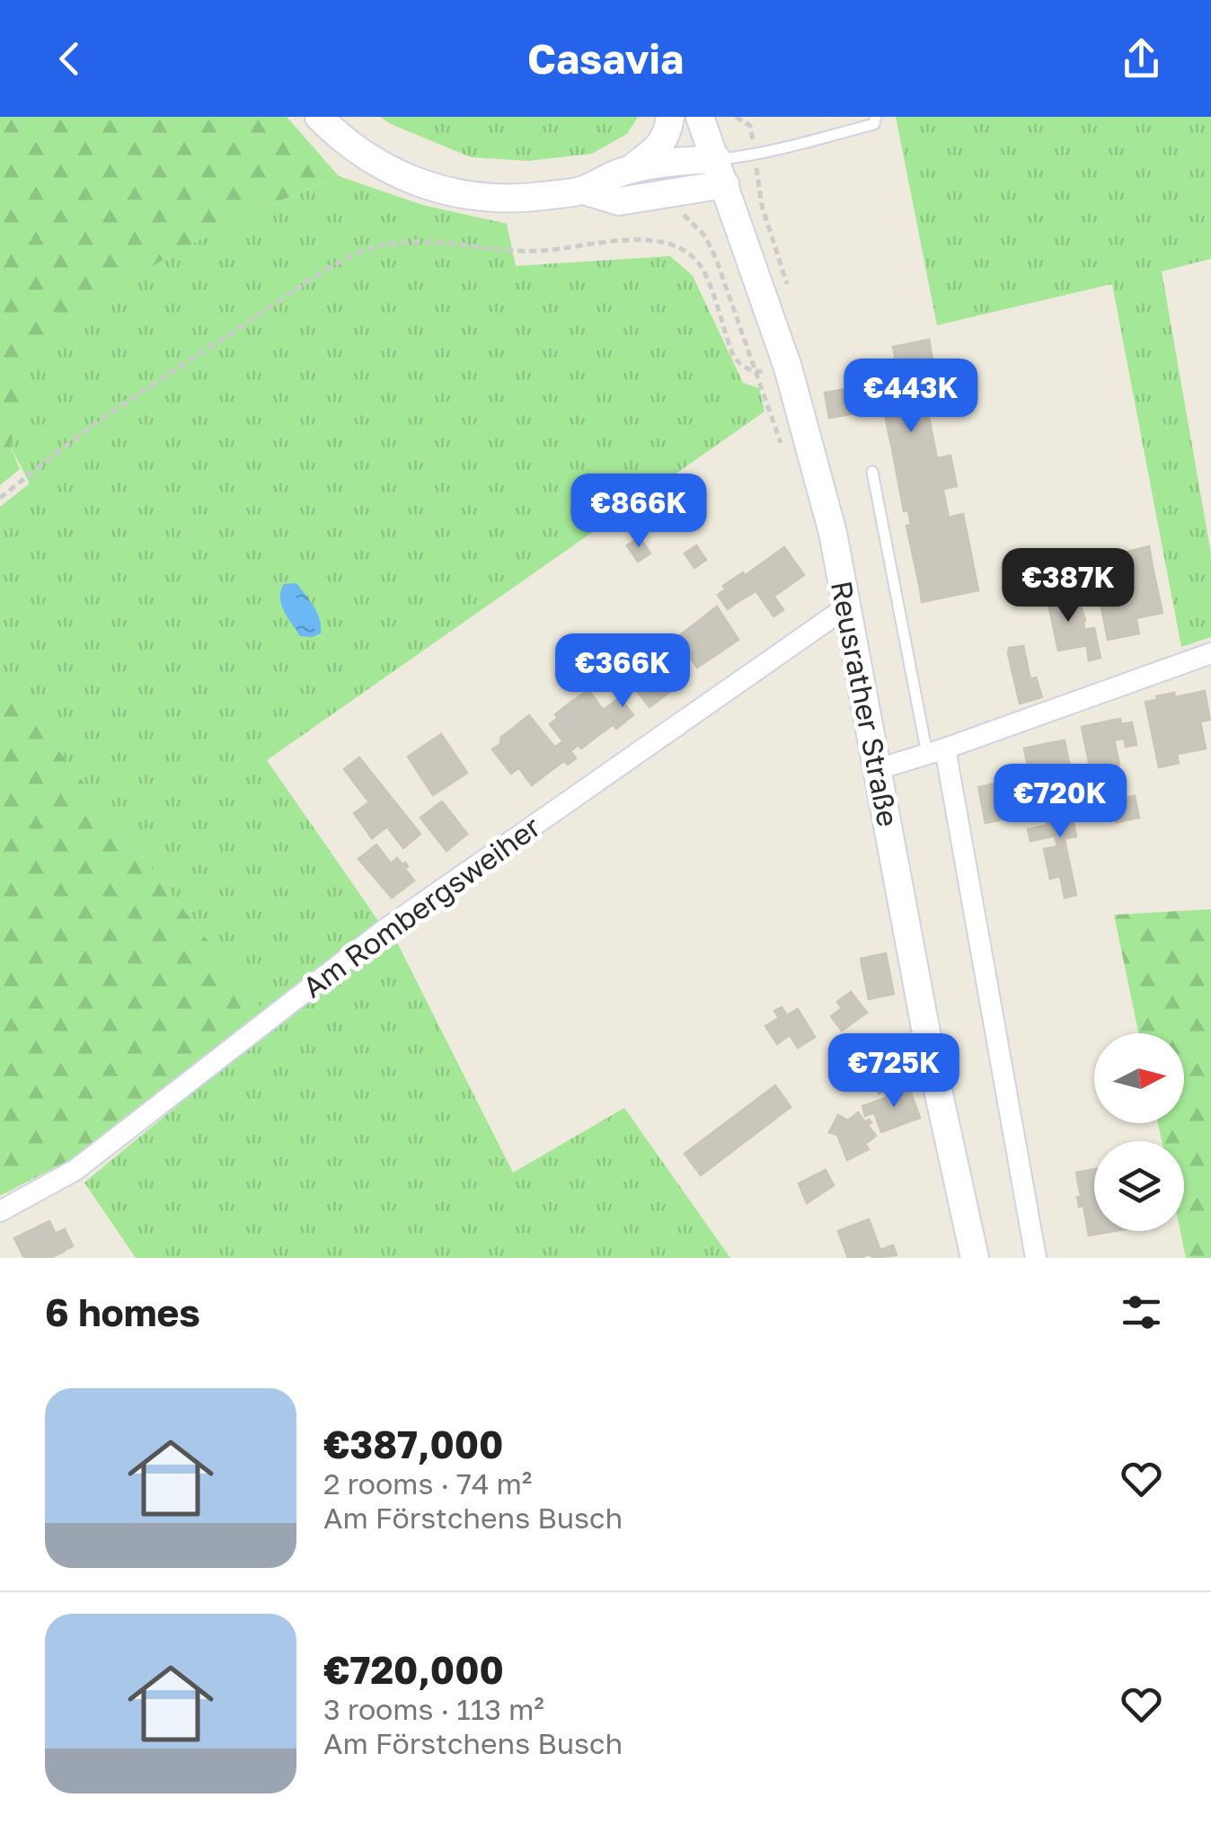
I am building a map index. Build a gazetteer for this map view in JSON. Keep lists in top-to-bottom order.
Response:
{
  "streets": {
    "main road": ["Reusrather Straße"],
    "street": ["Am Rombergsweiher"]
  },
  "crossings": [
    ["Reusrather Straße", "Am Rombergsweiher"]
  ],
  "north": "right",
  "page": {
    "header": "Casavia",
    "price": [
      "€443K",
      "€866K",
      "€387K",
      "€366K",
      "€720K",
      "€725K"
    ],
    "heading": "6 homes",
    "list": [
      {
        "name": "€387,000",
        "note": "2 rooms · 74 m² · Am Förstchens Busch"
      },
      {
        "name": "€720,000",
        "note": "3 rooms · 113 m² · Am Förstchens Busch"
      }
    ]
  }
}
